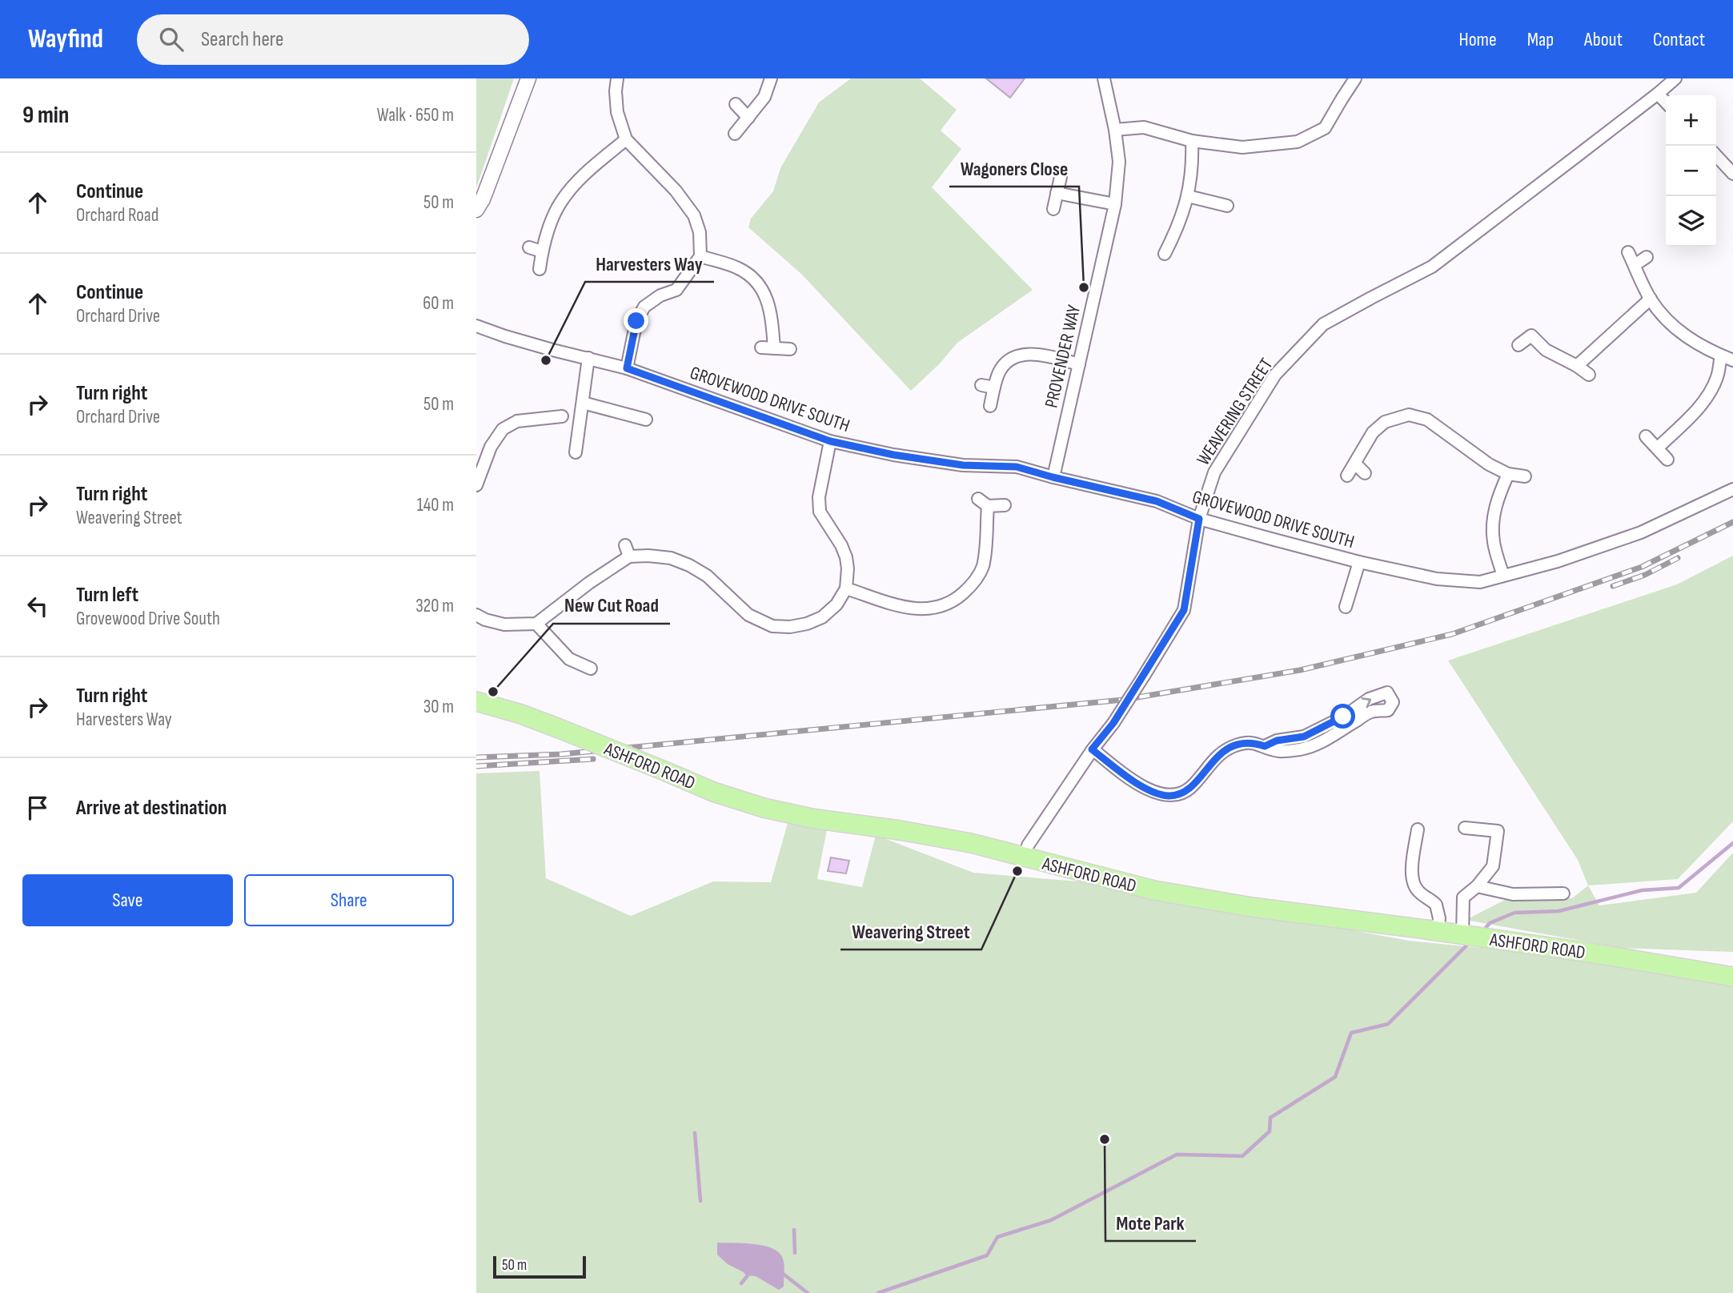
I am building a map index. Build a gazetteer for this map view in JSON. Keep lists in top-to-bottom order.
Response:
{
  "streets": {
    "main road": ["ASHFORD ROAD"],
    "street": ["PROVENDER WAY", "GROVEWOOD DRIVE SOUTH", "WEAVERING STREET"]
  },
  "crossings": [
    ["PROVENDER WAY", "GROVEWOOD DRIVE SOUTH"],
    ["GROVEWOOD DRIVE SOUTH", "WEAVERING STREET"]
  ],
  "places": [
    "Wagoners Close",
    "Harvesters Way",
    "New Cut Road",
    "Weavering Street",
    "Mote Park"
  ],
  "scale_bar": "50 m",
  "page": {
    "header": "Wayfind",
    "search": "Search here",
    "nav": [
      "Home",
      "Map",
      "About",
      "Contact"
    ],
    "heading": ["9 min", "Walk · 650 m"],
    "map_buttons": ["+", "−"],
    "list": [
      ["Continue", "Orchard Road", "50 m"],
      ["Continue", "Orchard Drive", "60 m"],
      ["Turn right", "Orchard Drive", "50 m"],
      ["Turn right", "Weavering Street", "140 m"],
      ["Turn left", "Grovewood Drive South", "320 m"],
      ["Turn right", "Harvesters Way", "30 m"],
      "Arrive at destination"
    ],
    "buttons": ["Save", "Share"],
    "scale": "50 m"
  }
}
